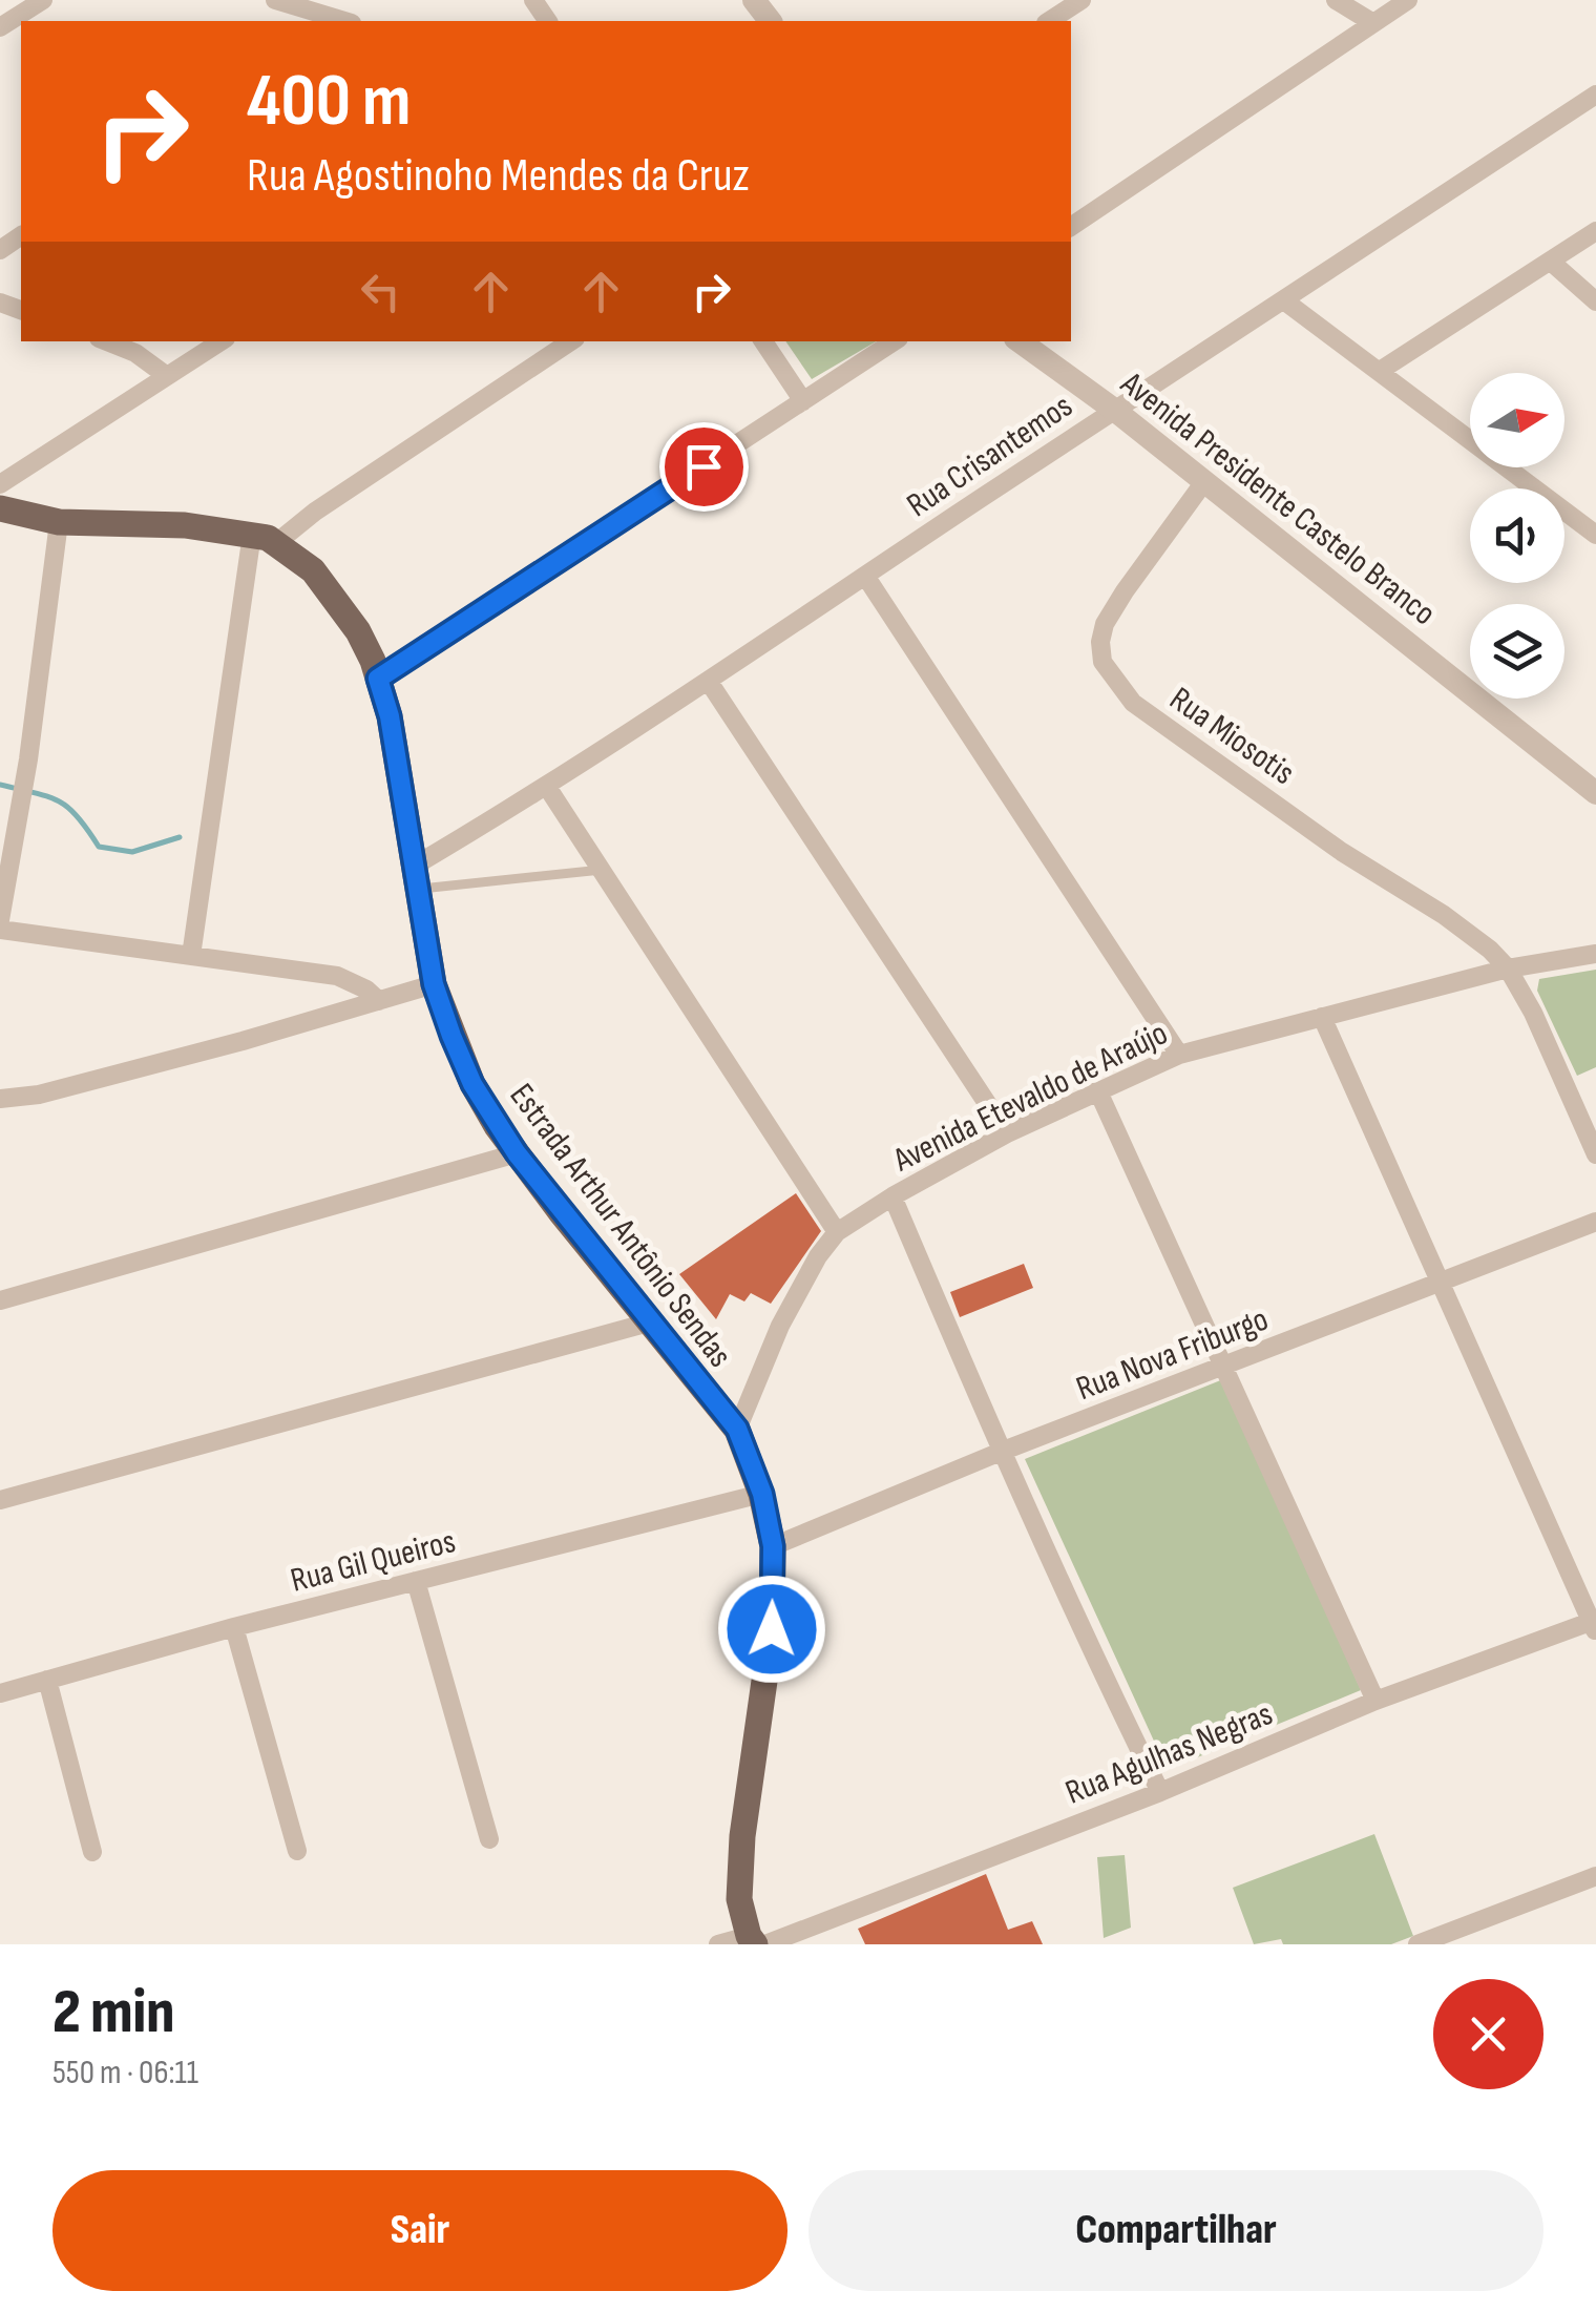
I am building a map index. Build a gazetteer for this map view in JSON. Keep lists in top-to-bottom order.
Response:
{
  "streets": {
    "main road": ["Estrada Arthur Antônio Sendas"],
    "street": [
      "Rua Crisantemos",
      "Avenida Presidente Castelo Branco",
      "Rua Miosotis",
      "Avenida Etevaldo de Araújo",
      "Rua Nova Friburgo",
      "Rua Gil Queiros",
      "Rua Agulhas Negras"
    ]
  },
  "crossings": [
    ["Rua Crisantemos", "Avenida Presidente Castelo Branco"],
    ["Rua Crisantemos", "Estrada Arthur Antônio Sendas"],
    ["Avenida Presidente Castelo Branco", "Rua Miosotis"],
    ["Rua Miosotis", "Avenida Etevaldo de Araújo"],
    ["Avenida Etevaldo de Araújo", "Estrada Arthur Antônio Sendas"],
    ["Estrada Arthur Antônio Sendas", "Rua Nova Friburgo"],
    ["Estrada Arthur Antônio Sendas", "Rua Gil Queiros"],
    ["Estrada Arthur Antônio Sendas", "Rua Agulhas Negras"]
  ],
  "north": "right",
  "page": {
    "turn": ["400 m", "Rua Agostinoho Mendes da Cruz"],
    "heading": ["2 min", "550 m · 06:11"],
    "buttons": ["Sair", "Compartilhar"]
  }
}
